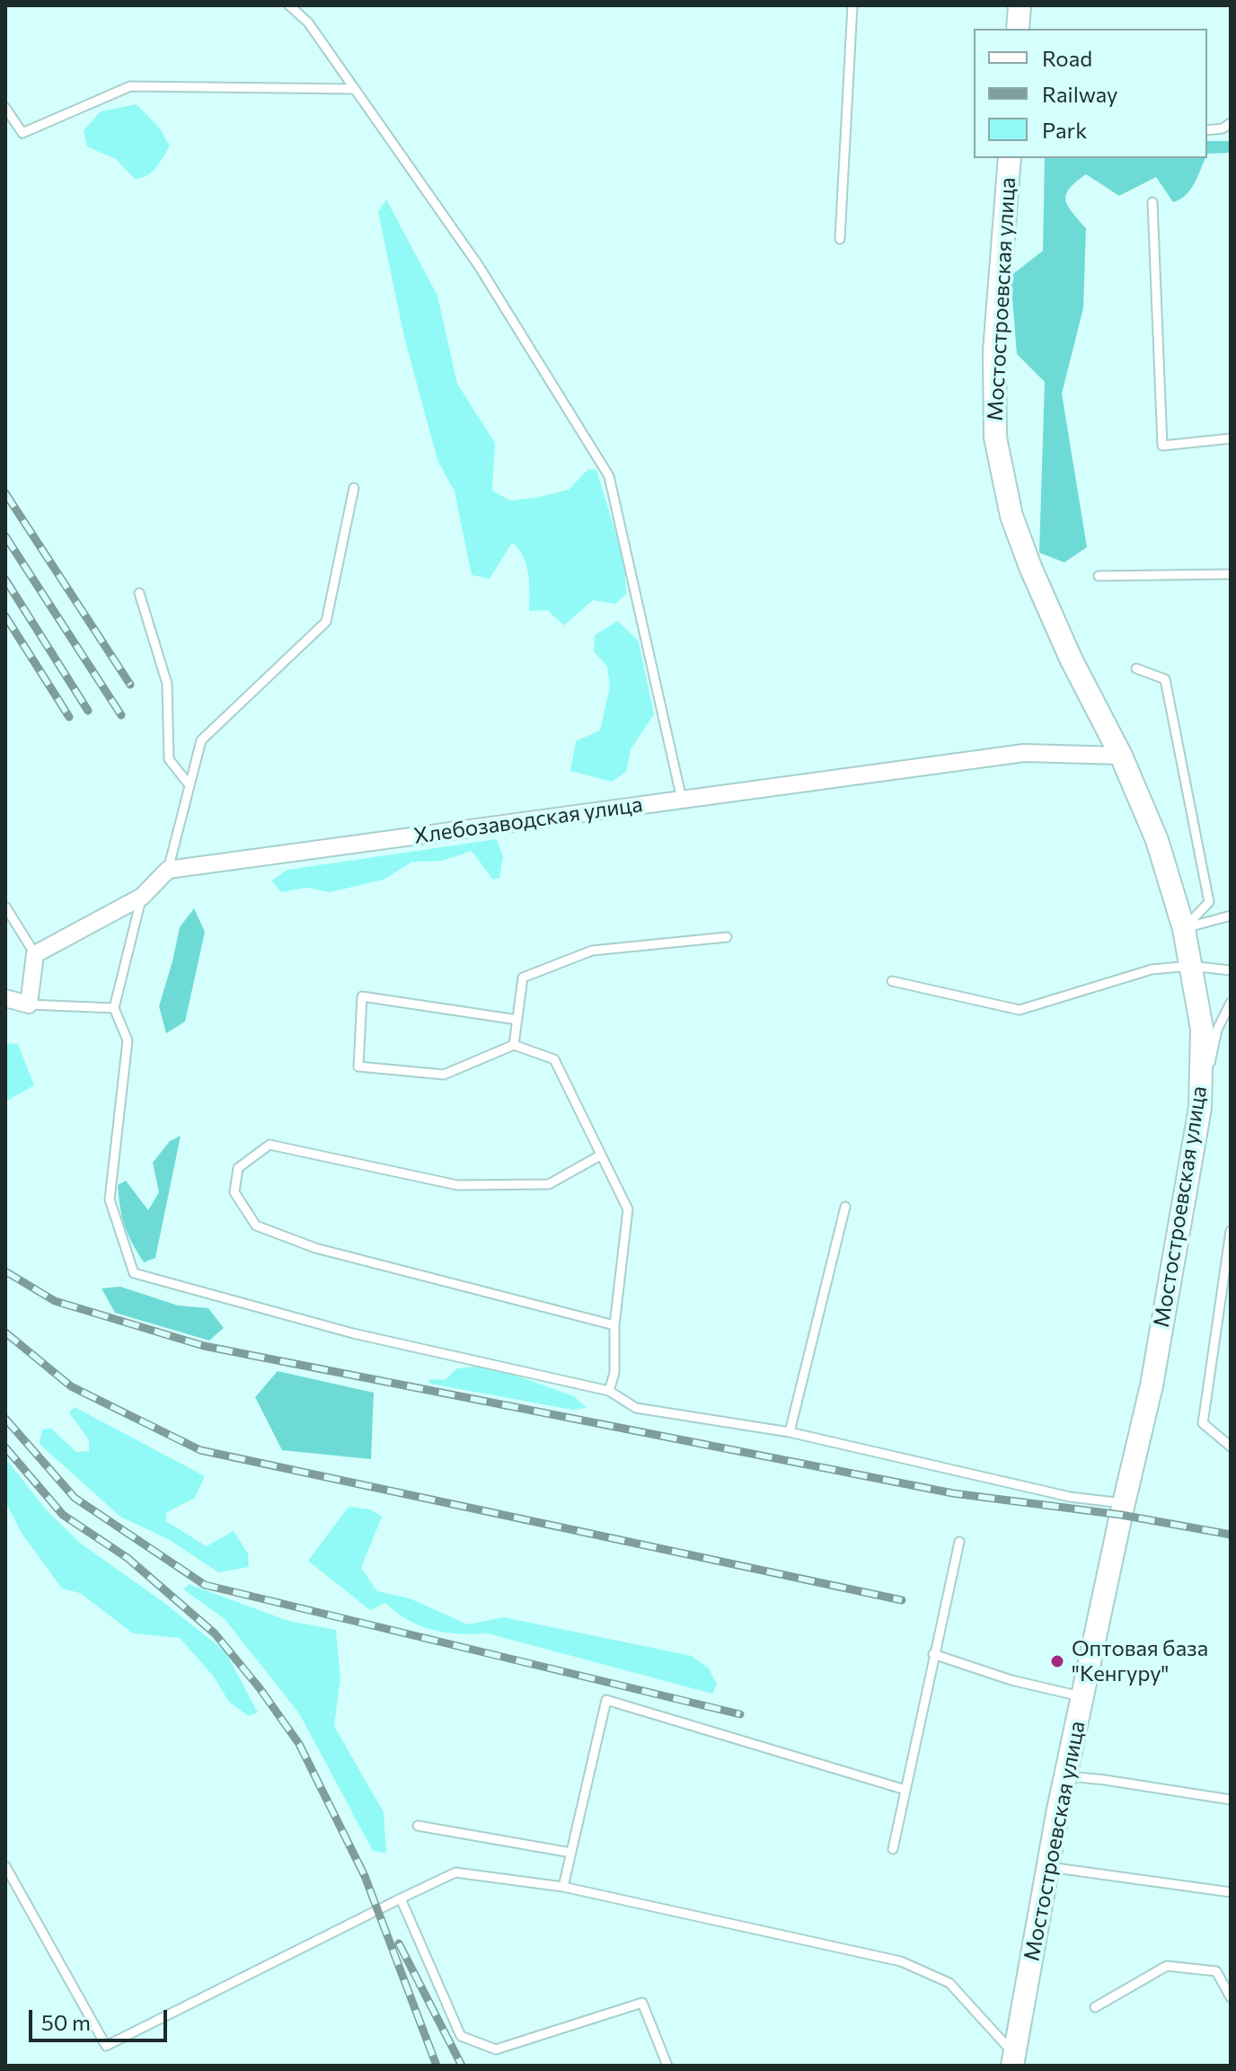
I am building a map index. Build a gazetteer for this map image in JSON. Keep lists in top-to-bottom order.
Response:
{
  "streets": {
    "main road": ["Мостостроевская улица"],
    "street": ["Хлебозаводская улица"]
  },
  "crossings": [
    ["Мостостроевская улица", "Хлебозаводская улица"]
  ],
  "places": ["Оптовая база \"Кенгуру\""],
  "legend": ["Road", "Railway", "Park"],
  "scale_bar": "50 m"
}
